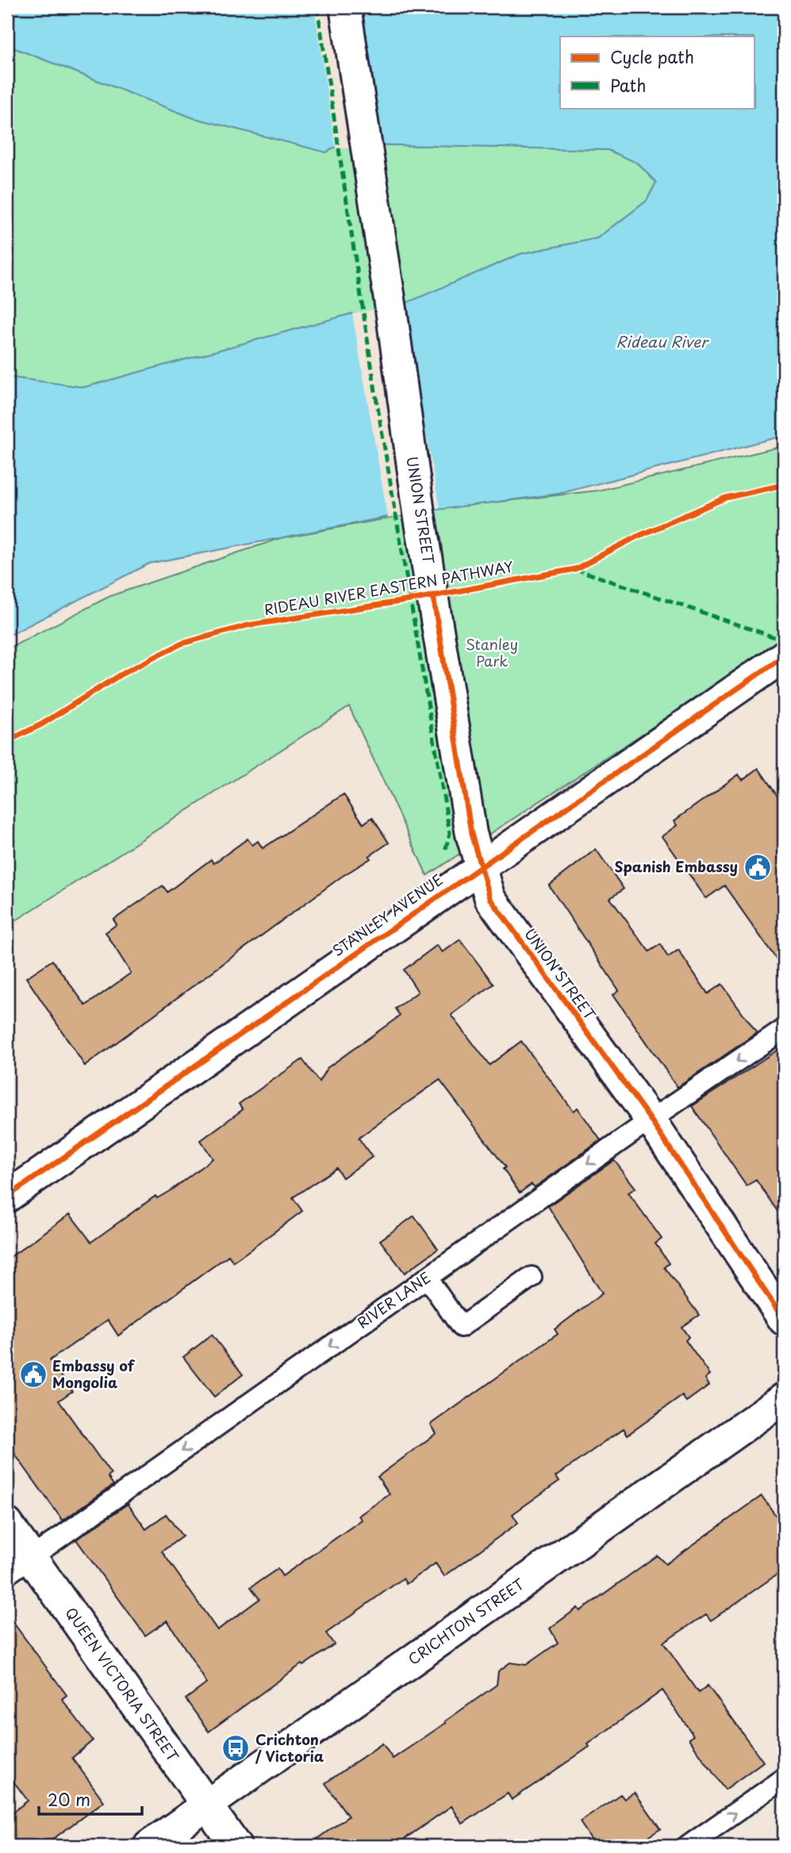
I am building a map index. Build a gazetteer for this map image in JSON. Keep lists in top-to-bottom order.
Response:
{
  "streets": {
    "street": [
      "UNION STREET",
      "STANLEY AVENUE",
      "CRICHTON STREET",
      "QUEEN VICTORIA STREET"
    ],
    "lane": ["RIVER LANE"],
    "cycle path": ["RIDEAU RIVER EASTERN PATHWAY"]
  },
  "crossings": [
    ["UNION STREET", "STANLEY AVENUE"],
    ["UNION STREET", "RIVER LANE"],
    ["RIVER LANE", "QUEEN VICTORIA STREET"],
    ["CRICHTON STREET", "QUEEN VICTORIA STREET"]
  ],
  "one_way": ["RIVER LANE"],
  "water": ["Rideau River"],
  "parks": ["Stanley Park"],
  "places": {
    "public building": ["Spanish Embassy", "Embassy of Mongolia"],
    "bus stop": ["Crichton / Victoria"]
  },
  "legend": ["Cycle path", "Path"],
  "scale_bar": "20 m"
}
